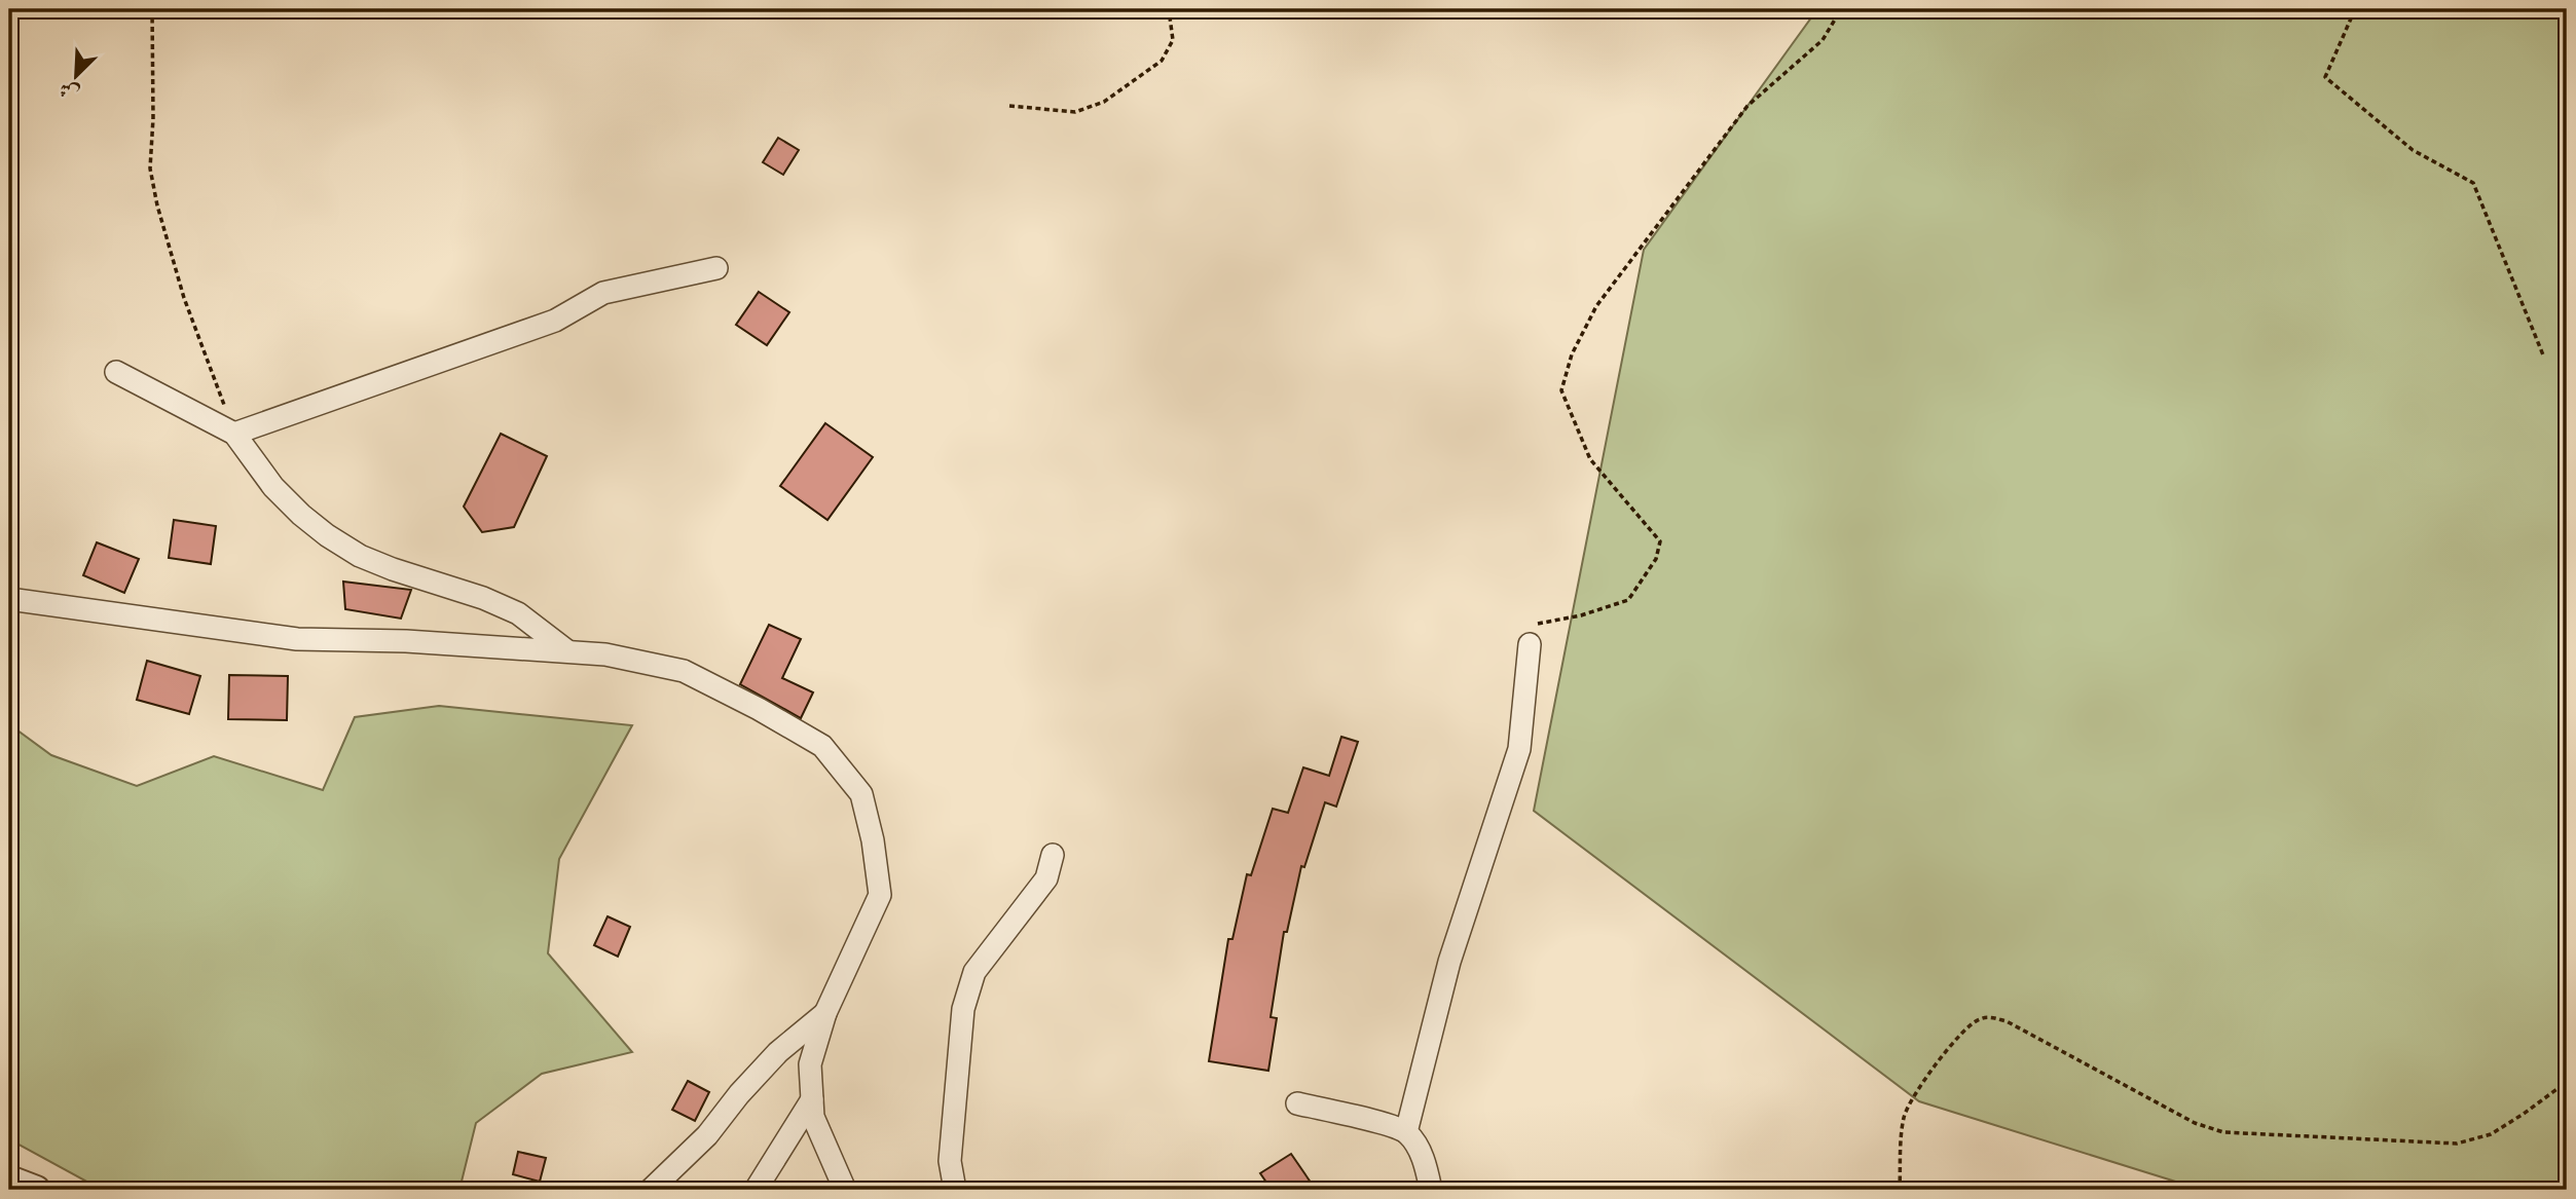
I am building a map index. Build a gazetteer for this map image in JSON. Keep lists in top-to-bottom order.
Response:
{
  "north": "bottom left"
}
